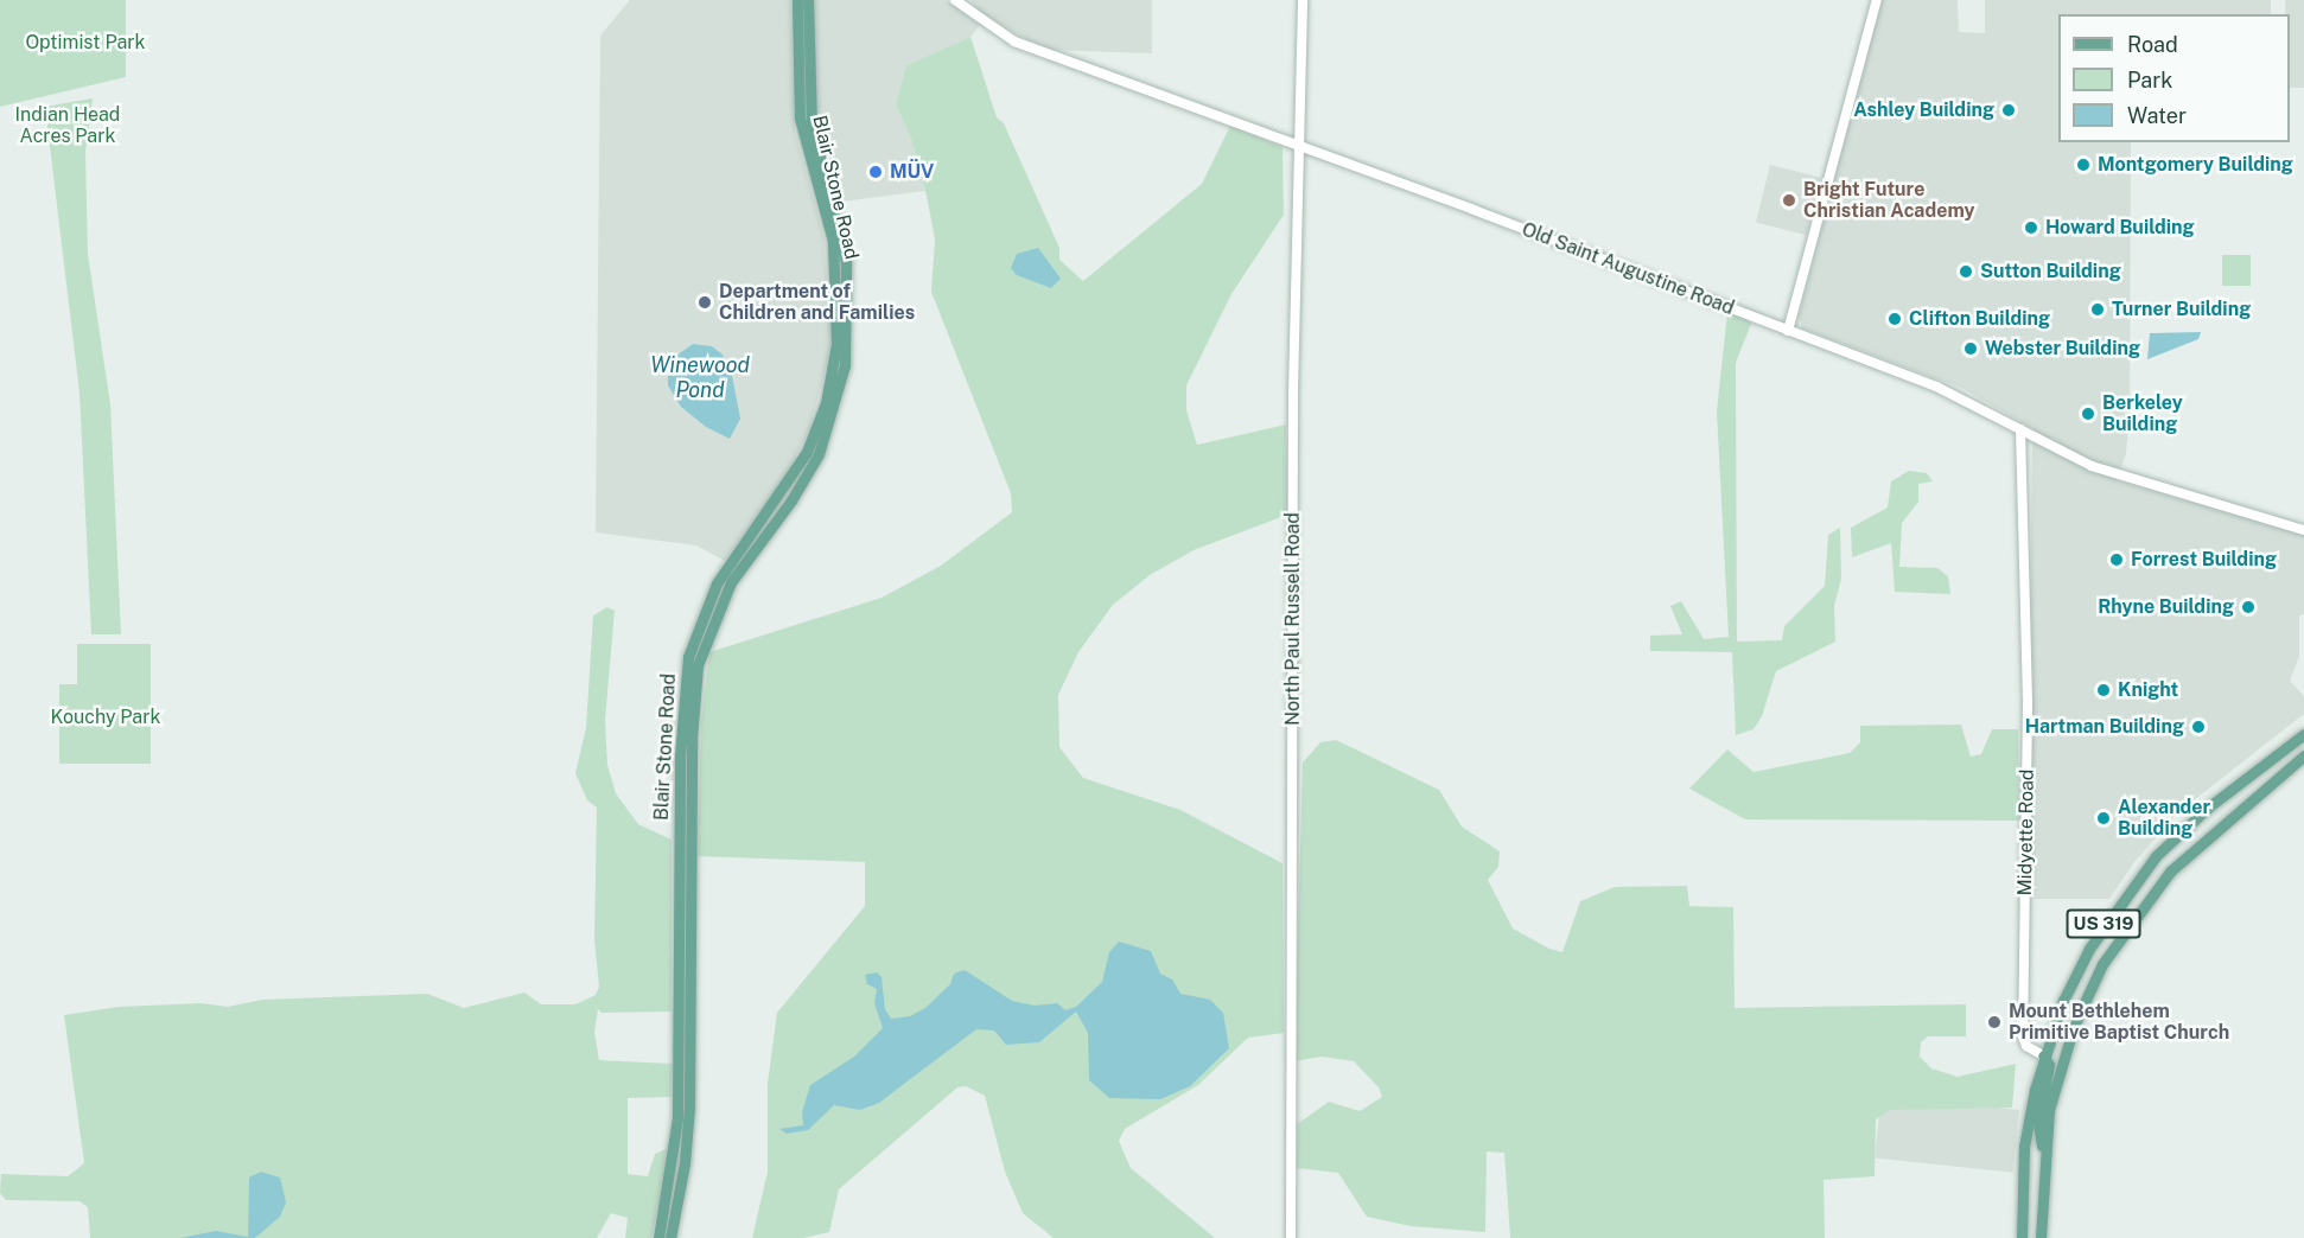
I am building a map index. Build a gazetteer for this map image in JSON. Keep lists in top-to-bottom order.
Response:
{
  "streets": {
    "main road": ["Blair Stone Road", "US 319"],
    "street": ["Old Saint Augustine Road", "North Paul Russell Road", "Midyette Road"]
  },
  "crossings": [
    ["Old Saint Augustine Road", "North Paul Russell Road"],
    ["Old Saint Augustine Road", "Midyette Road"],
    ["Midyette Road", "US 319"]
  ],
  "water": ["Winewood Pond"],
  "parks": ["Optimist Park", "Indian Head Acres Park", "Kouchy Park"],
  "places": [
    "Ashley Building",
    "Montgomery Building",
    "MÜV",
    "Bright Future Christian Academy",
    "Howard Building",
    "Sutton Building",
    "Department of Children and Families",
    "Turner Building",
    "Clifton Building",
    "Webster Building",
    "Berkeley Building",
    "Forrest Building",
    "Rhyne Building",
    "Knight",
    "Hartman Building",
    "Alexander Building",
    "Mount Bethlehem Primitive Baptist Church"
  ],
  "legend": ["Road", "Park", "Water"]
}
